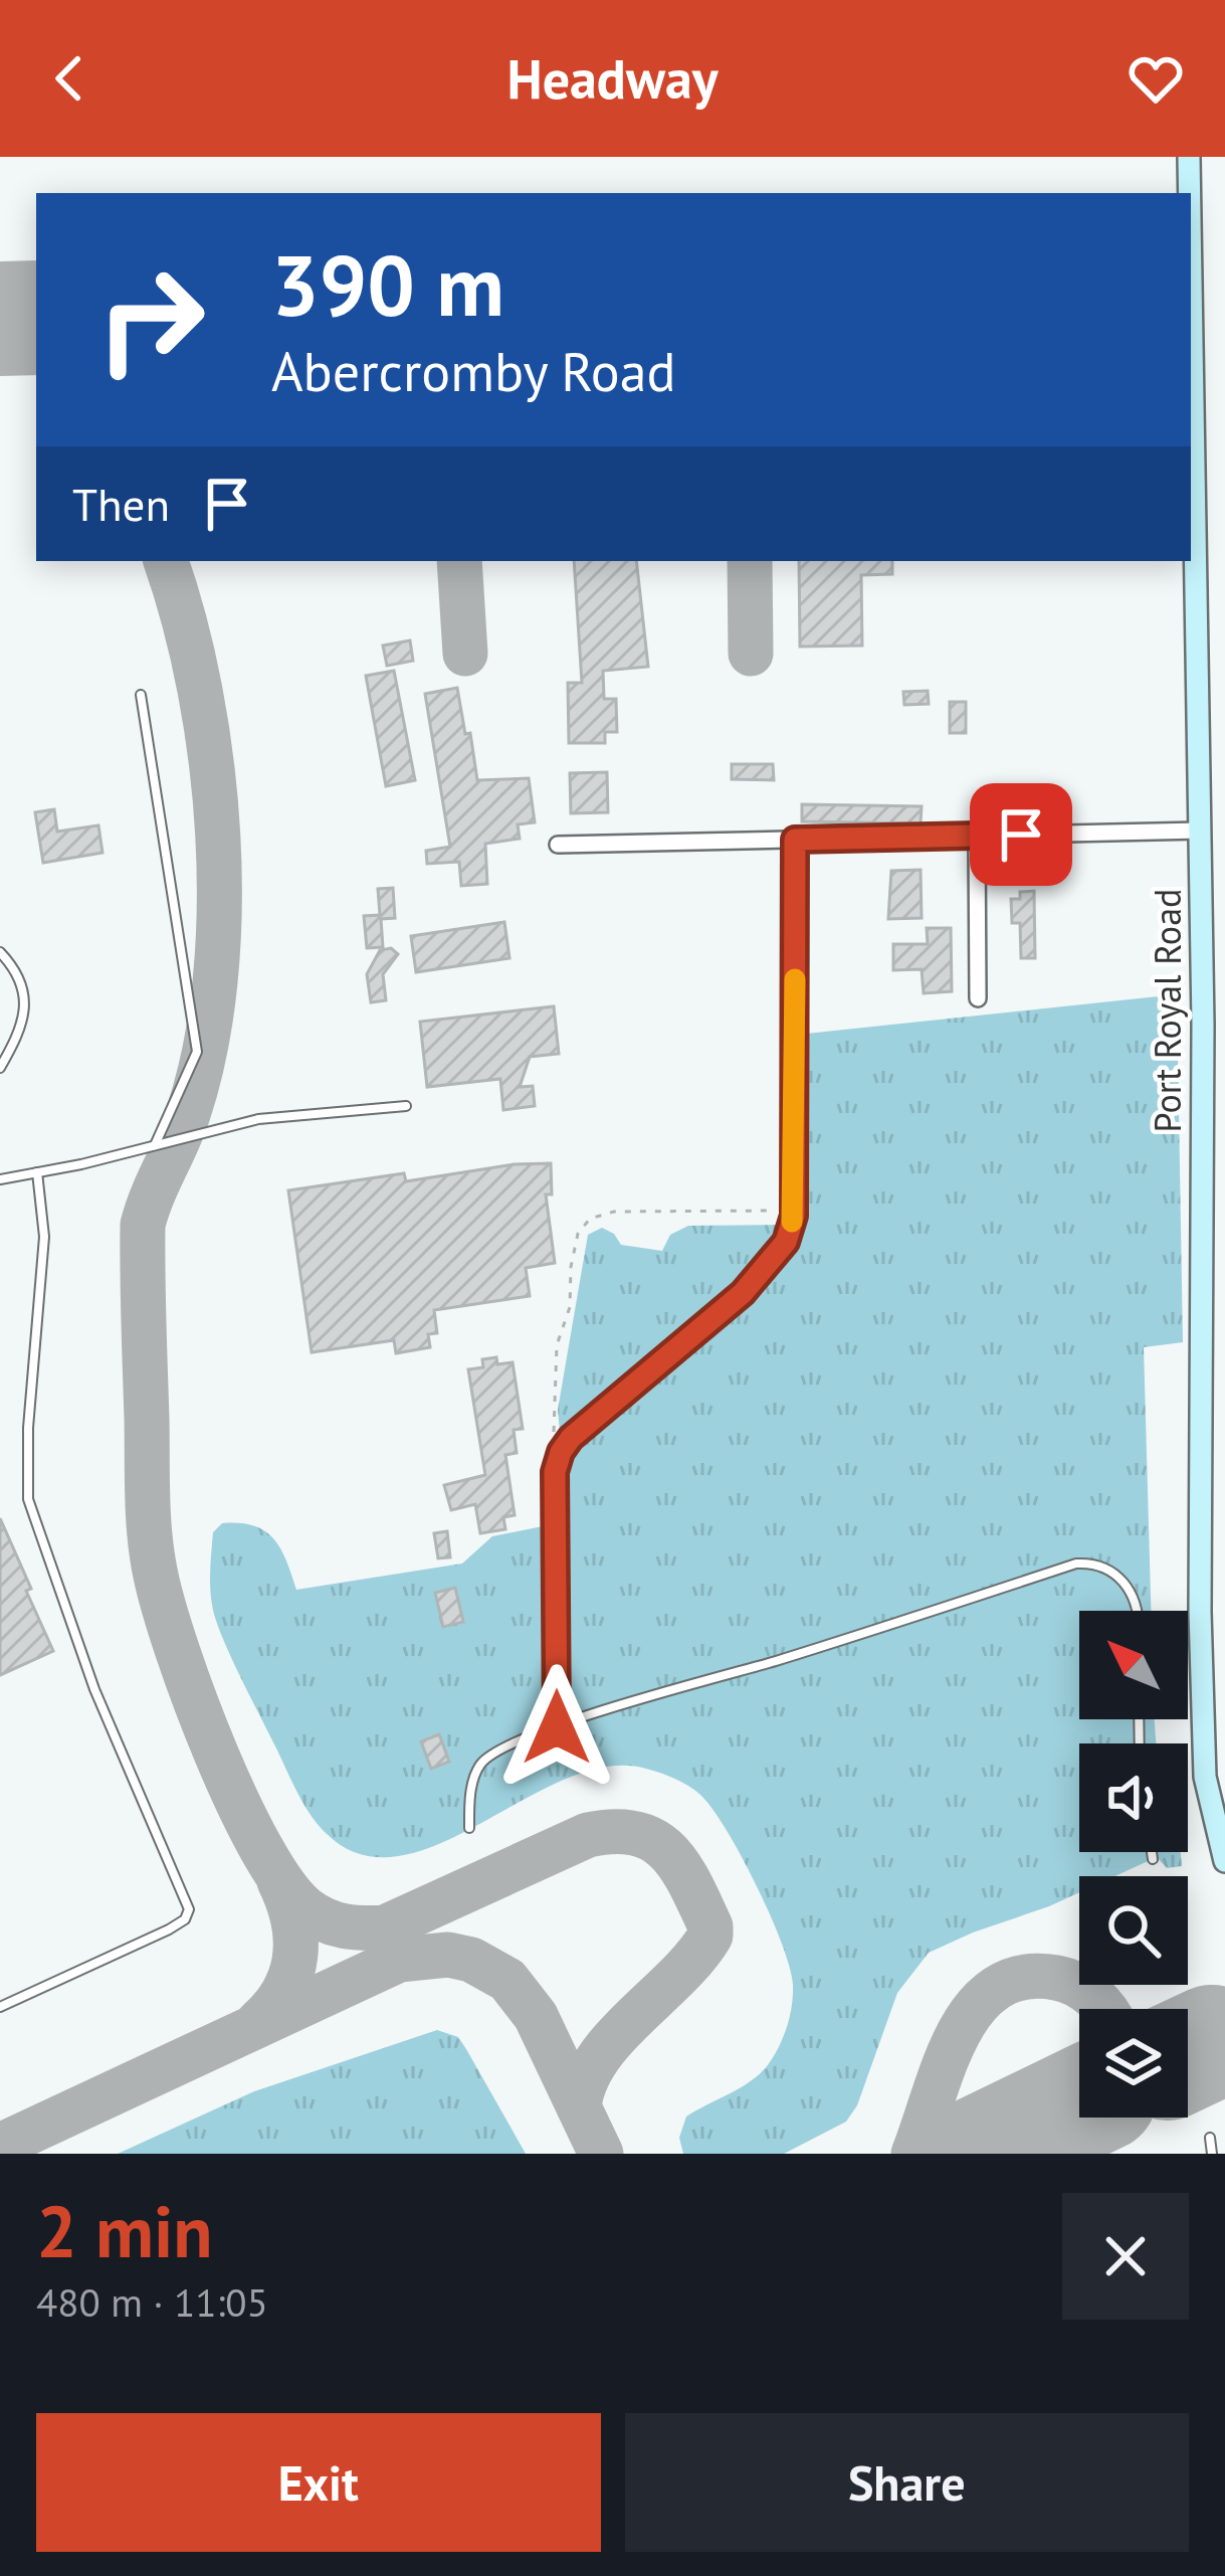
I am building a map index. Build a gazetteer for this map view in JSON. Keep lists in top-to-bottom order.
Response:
{
  "streets": {
    "main road": ["Port Royal Road"]
  },
  "north": "top left",
  "page": {
    "header": "Headway",
    "turn": ["390 m", "Abercromby Road"],
    "then": "Then",
    "heading": ["2 min", "480 m · 11:05"],
    "buttons": ["Exit", "Share"]
  }
}
